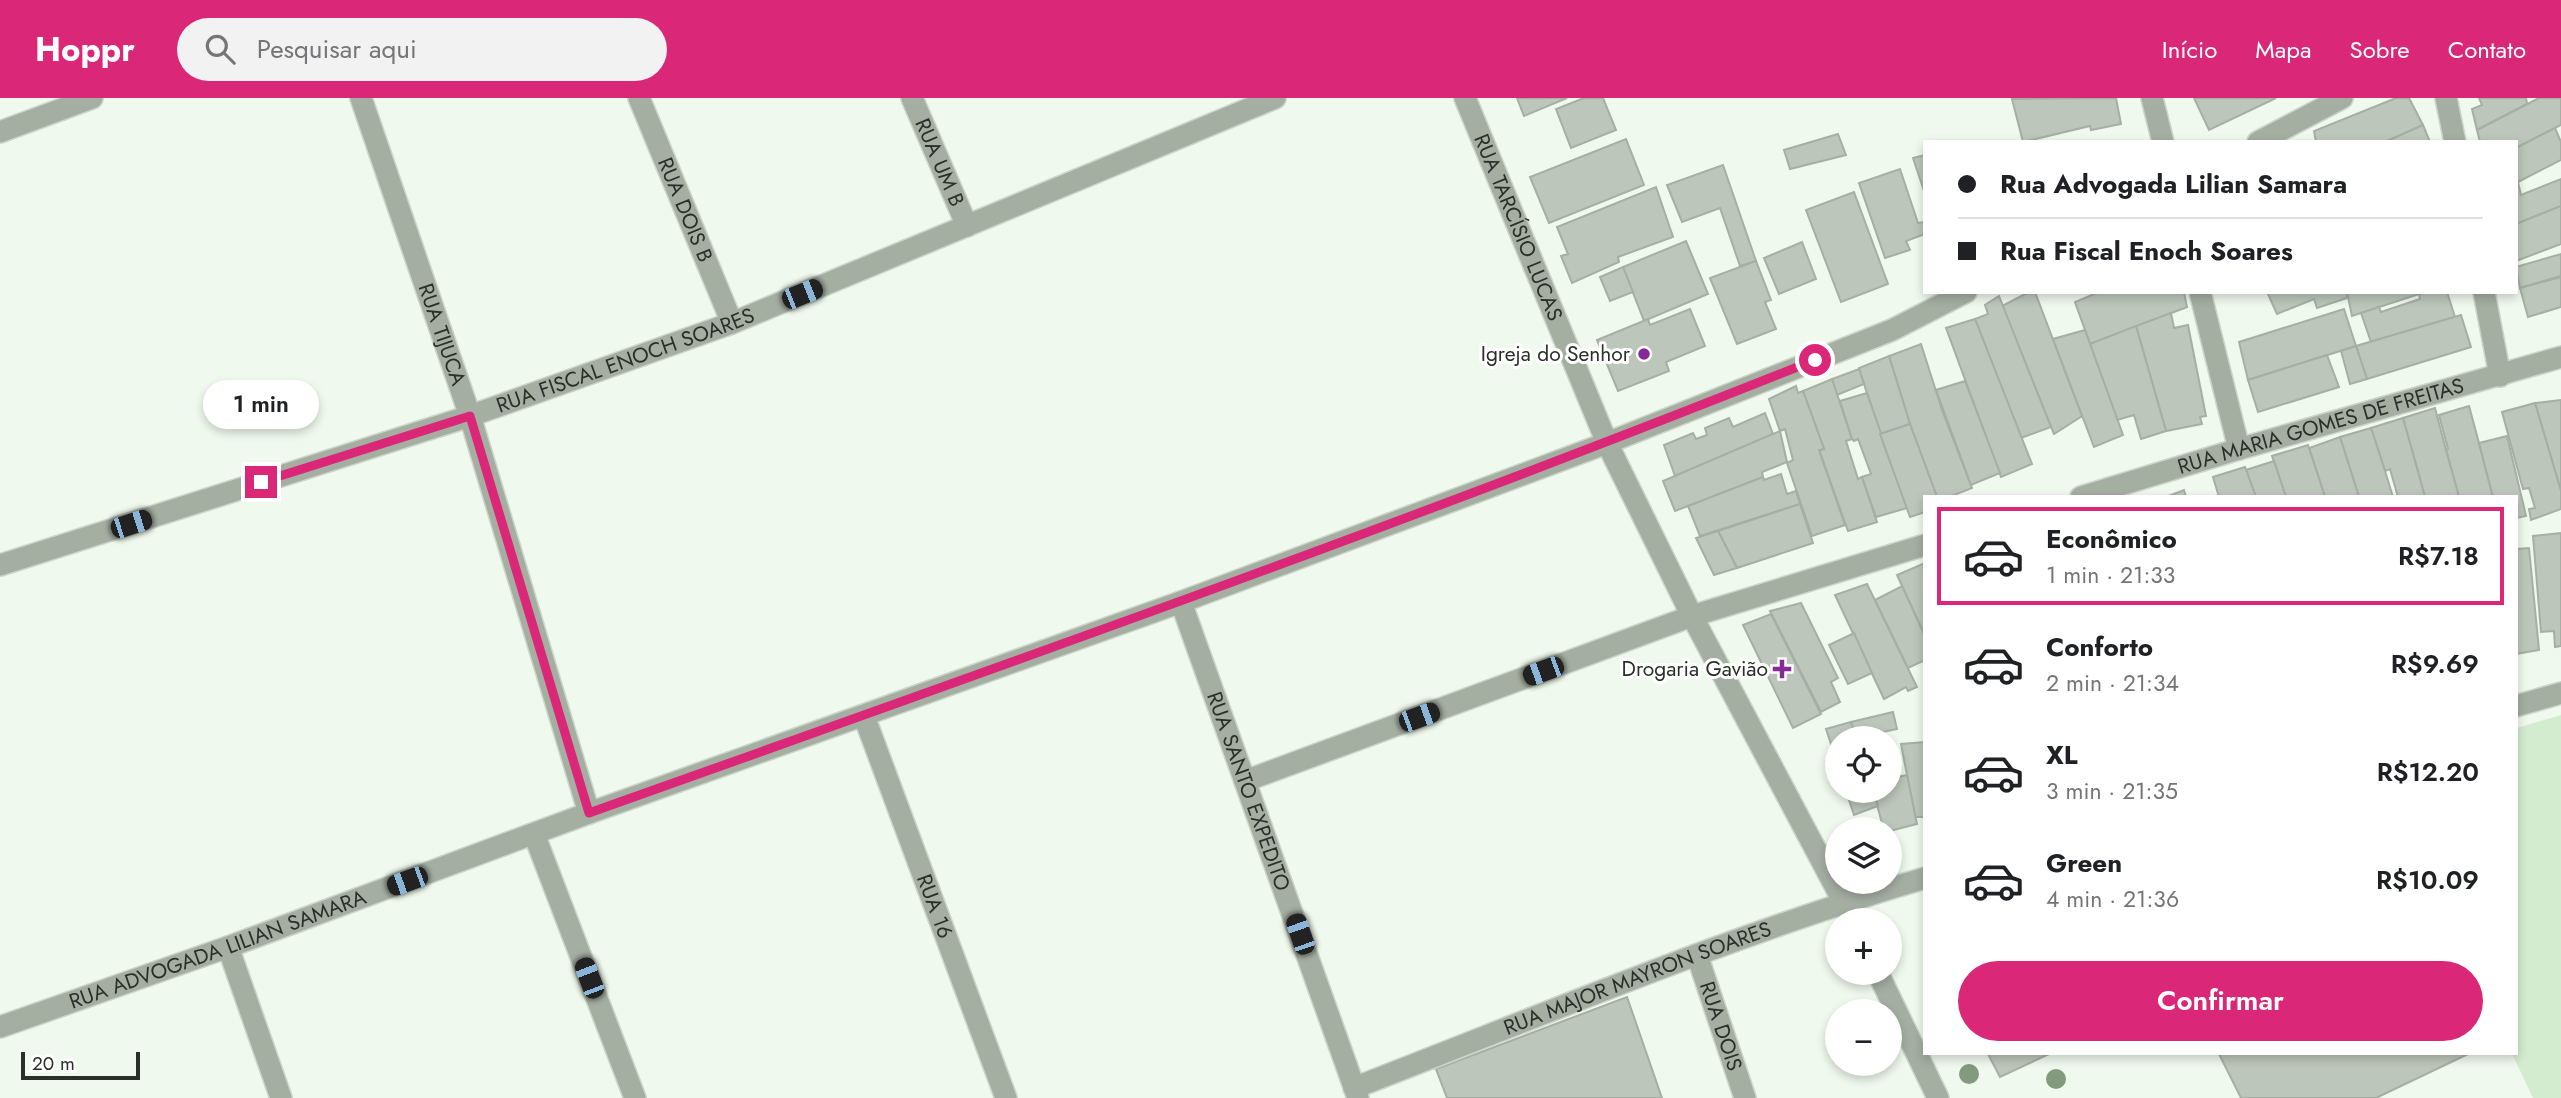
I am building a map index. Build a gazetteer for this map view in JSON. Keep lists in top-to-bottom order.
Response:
{
  "streets": {
    "street": [
      "RUA UM B",
      "RUA DOIS B",
      "RUA TARCÍSIO LUCAS",
      "RUA TIJUCA",
      "RUA FISCAL ENOCH SOARES",
      "RUA MARIA GOMES DE FREITAS",
      "RUA SANTO EXPEDITO",
      "RUA 16",
      "RUA ADVOGADA LILIAN SAMARA",
      "RUA MAJOR MAYRON SOARES",
      "RUA DOIS"
    ]
  },
  "crossings": [
    ["RUA UM B", "RUA FISCAL ENOCH SOARES"],
    ["RUA DOIS B", "RUA FISCAL ENOCH SOARES"],
    ["RUA TARCÍSIO LUCAS", "RUA ADVOGADA LILIAN SAMARA"],
    ["RUA TIJUCA", "RUA FISCAL ENOCH SOARES"],
    ["RUA TIJUCA", "RUA ADVOGADA LILIAN SAMARA"],
    ["RUA SANTO EXPEDITO", "RUA ADVOGADA LILIAN SAMARA"],
    ["RUA SANTO EXPEDITO", "RUA MAJOR MAYRON SOARES"],
    ["RUA 16", "RUA ADVOGADA LILIAN SAMARA"],
    ["RUA MAJOR MAYRON SOARES", "RUA DOIS"]
  ],
  "places": {
    "other": ["Igreja do Senhor"],
    "health": ["Drogaria Gavião"]
  },
  "scale_bar": "20 m",
  "page": {
    "header": "Hoppr",
    "search": "Pesquisar aqui",
    "nav": [
      "Início",
      "Mapa",
      "Sobre",
      "Contato"
    ],
    "banner": ["Rua Advogada Lilian Samara", "Rua Fiscal Enoch Soares"],
    "bubble": "1 min",
    "list": [
      {
        "name": "Econômico",
        "note": "1 min · 21:33",
        "value": "R$7.18"
      },
      {
        "name": "Conforto",
        "note": "2 min · 21:34",
        "value": "R$9.69"
      },
      {
        "name": "XL",
        "note": "3 min · 21:35",
        "value": "R$12.20"
      },
      {
        "name": "Green",
        "note": "4 min · 21:36",
        "value": "R$10.09"
      }
    ],
    "map_buttons": ["+", "−"],
    "buttons": "Confirmar",
    "scale": "20 m"
  }
}
